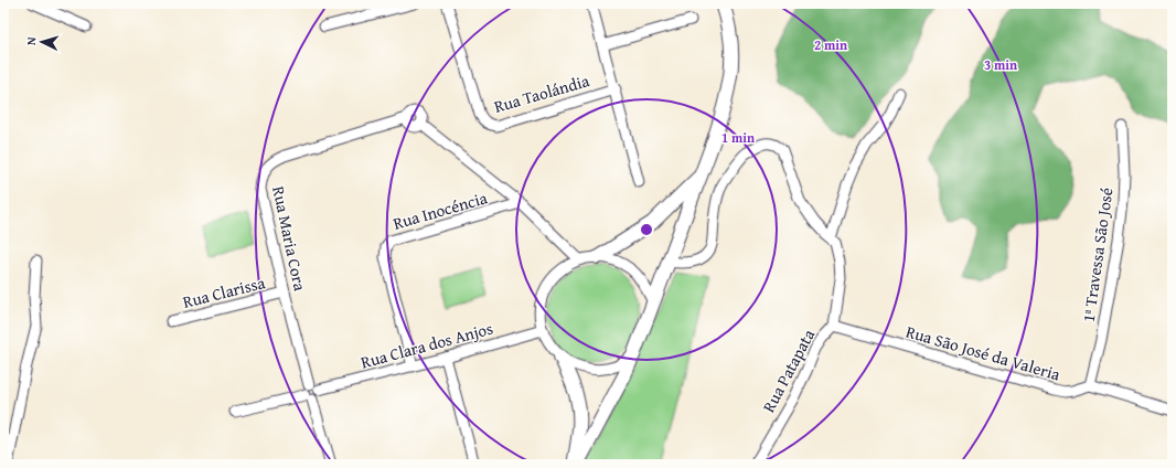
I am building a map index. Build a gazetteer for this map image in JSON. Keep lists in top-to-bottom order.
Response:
{
  "streets": {
    "street": [
      "Rua Taolándia",
      "Rua Inocéncia",
      "Rua Maria Cora",
      "1ª Travessa São José",
      "Rua Clarissa",
      "Rua Clara dos Anjos",
      "Rua São José da Valeria",
      "Rua Patapata"
    ]
  },
  "crossings": [
    ["Rua Inocéncia", "Rua Maria Cora"],
    ["Rua Inocéncia", "Rua Clara dos Anjos"],
    ["Rua Maria Cora", "Rua Clarissa"],
    ["Rua Maria Cora", "Rua Clara dos Anjos"],
    ["1ª Travessa São José", "Rua São José da Valeria"],
    ["Rua São José da Valeria", "Rua Patapata"]
  ],
  "north": "left",
  "rings": ["2 min", "3 min", "1 min"]
}
